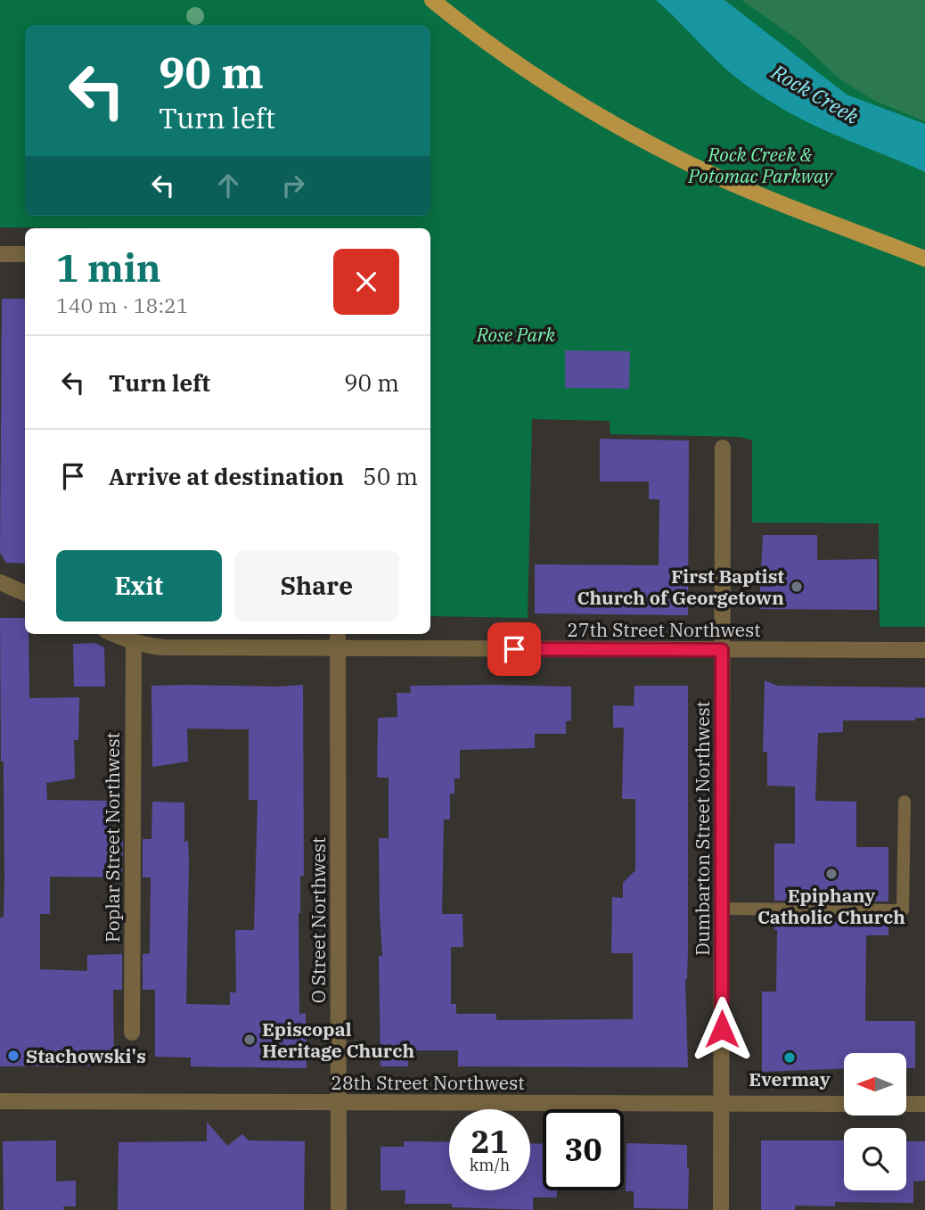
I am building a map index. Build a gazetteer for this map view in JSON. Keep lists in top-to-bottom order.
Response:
{
  "streets": {
    "street": [
      "27th Street Northwest",
      "Dumbarton Street Northwest",
      "Poplar Street Northwest",
      "O Street Northwest",
      "28th Street Northwest"
    ]
  },
  "crossings": [
    ["27th Street Northwest", "Dumbarton Street Northwest"],
    ["27th Street Northwest", "Poplar Street Northwest"],
    ["27th Street Northwest", "O Street Northwest"],
    ["Dumbarton Street Northwest", "28th Street Northwest"],
    ["O Street Northwest", "28th Street Northwest"]
  ],
  "water": ["Rock Creek"],
  "parks": ["Rock Creek & Potomac Parkway", "Rose Park"],
  "places": [
    "First Baptist Church of Georgetown",
    "Epiphany Catholic Church",
    "Episcopal Heritage Church",
    "Stachowski's",
    "Evermay"
  ],
  "north": "left",
  "page": {
    "turn": ["90 m", "Turn left"],
    "heading": ["1 min", "140 m · 18:21"],
    "list": [
      {
        "name": "Turn left",
        "value": "90 m"
      },
      {
        "name": "Arrive at destination",
        "value": "50 m"
      }
    ],
    "buttons": ["Exit", "Share"],
    "speed": "21 km/h",
    "limit": "30"
  }
}
